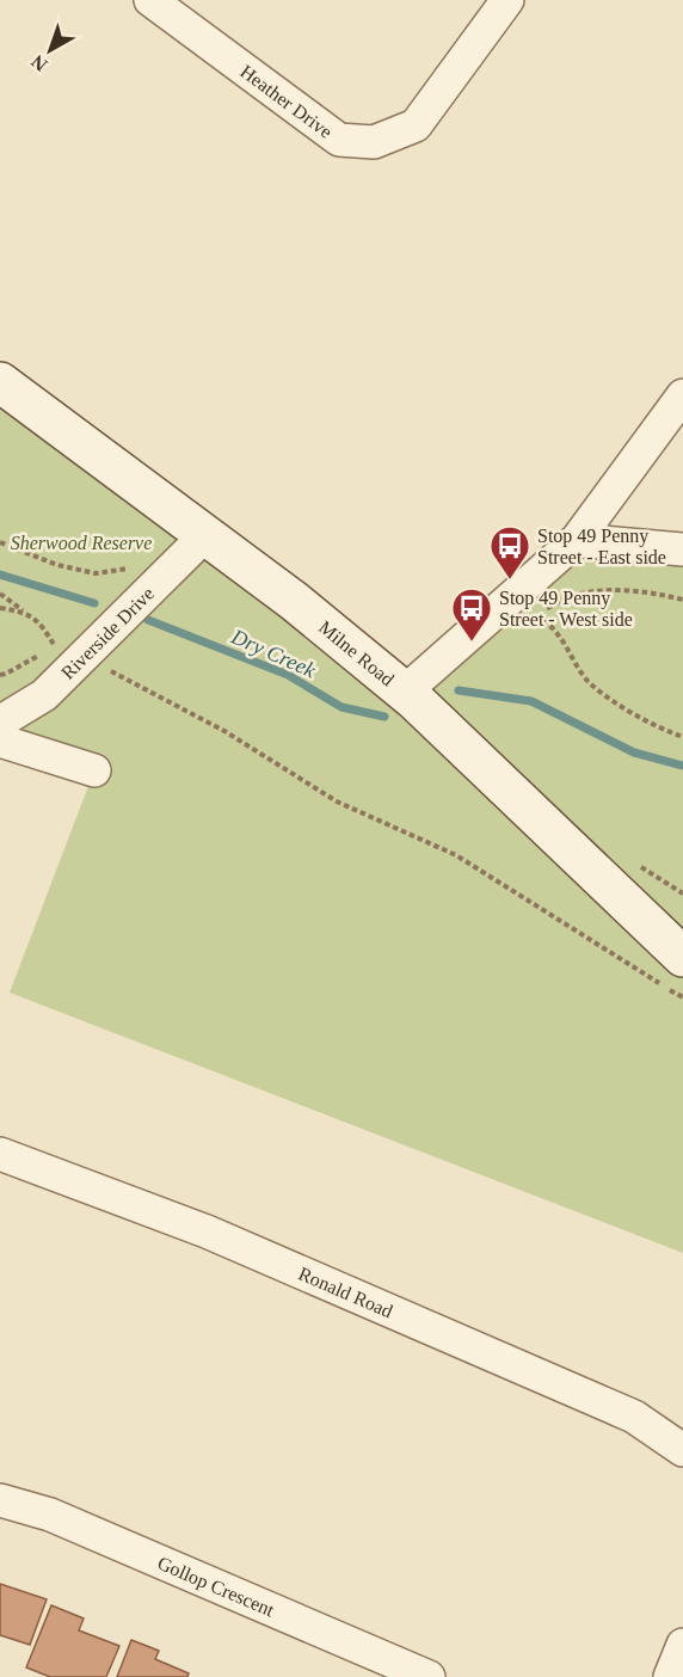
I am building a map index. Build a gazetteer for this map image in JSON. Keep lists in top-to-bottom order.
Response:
{
  "streets": {
    "main road": ["Milne Road"],
    "street": [
      "Heather Drive",
      "Riverside Drive",
      "Ronald Road",
      "Gollop Crescent"
    ]
  },
  "crossings": [
    ["Riverside Drive", "Milne Road"]
  ],
  "water": ["Dry Creek"],
  "parks": ["Sherwood Reserve"],
  "places": {
    "bus stop": ["Stop 49 Penny Street - East side", "Stop 49 Penny Street - West side"]
  },
  "north": "bottom left"
}
